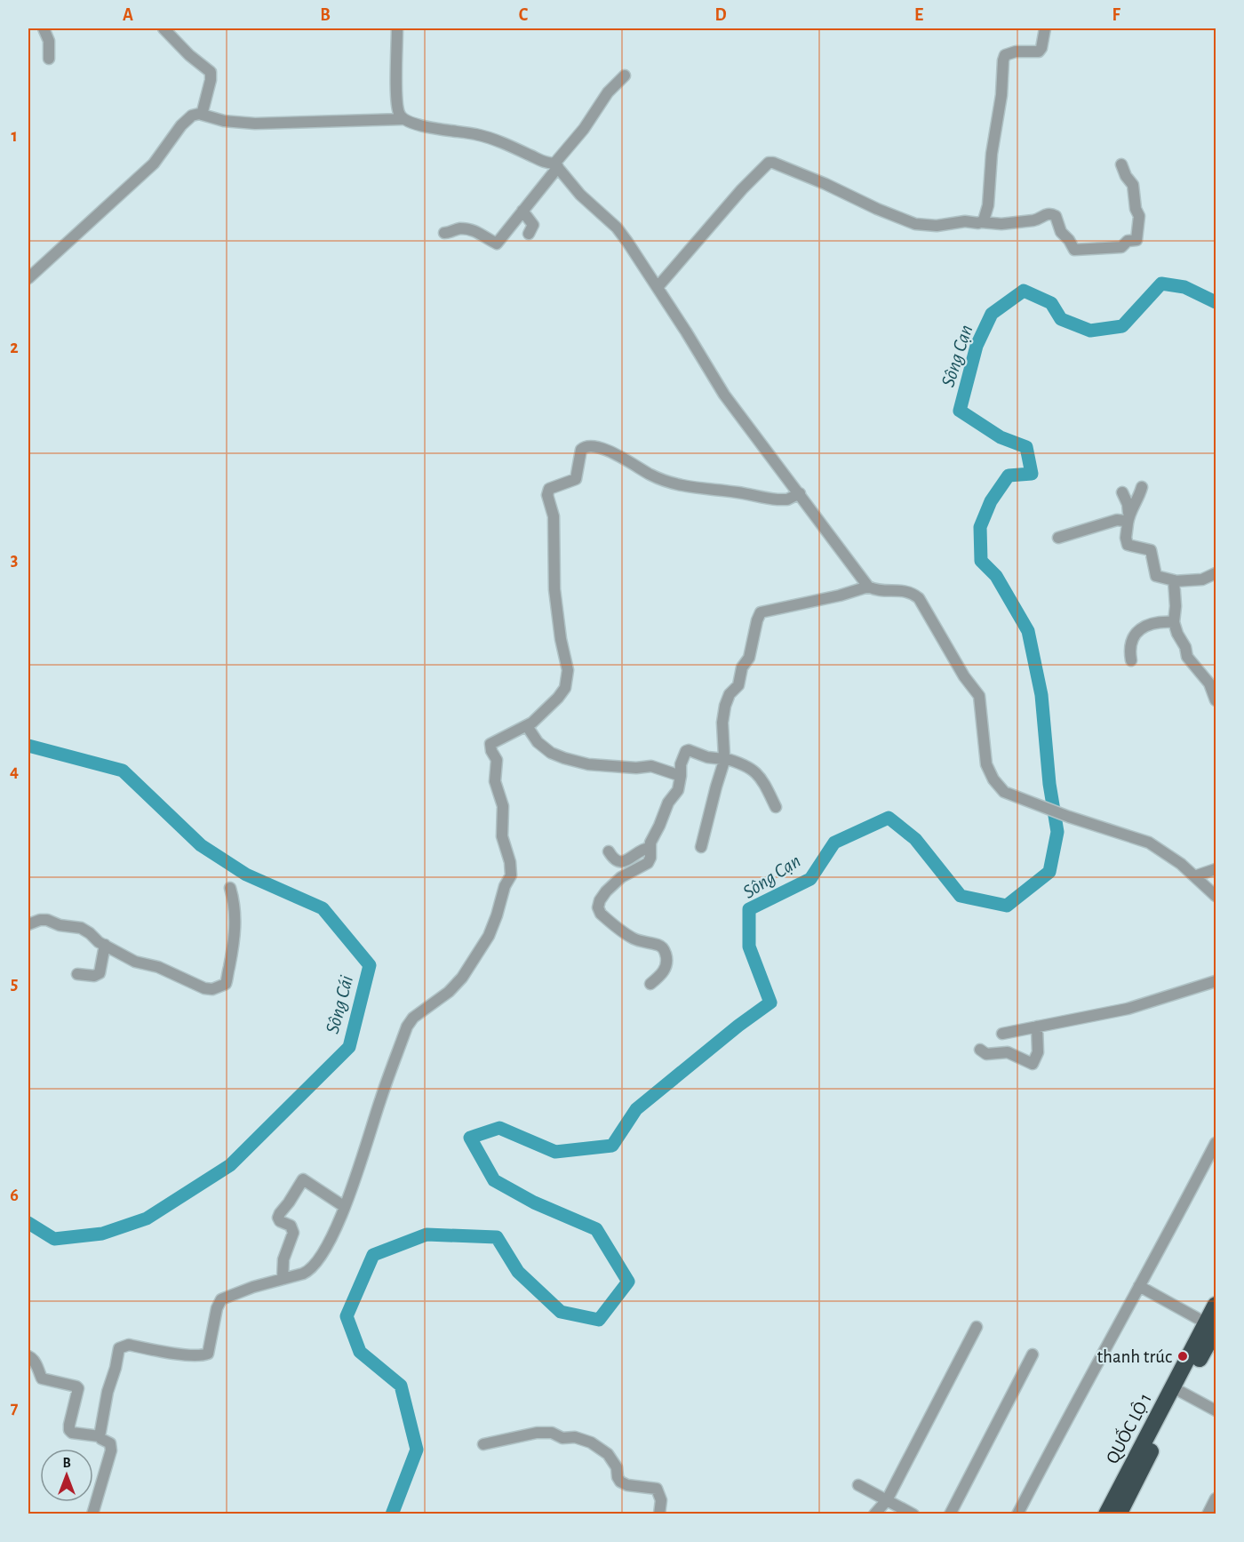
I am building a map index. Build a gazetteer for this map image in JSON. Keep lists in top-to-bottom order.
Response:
{
  "streets": {
    "highway": ["QUỐC LỘ 1"]
  },
  "water": ["Sông Cạn", "Sông Cái"],
  "places": ["thanh trúc"],
  "north": "top",
  "grid": {
    "columns": [
      "A",
      "B",
      "C",
      "D",
      "E",
      "F"
    ],
    "rows": [
      "1",
      "2",
      "3",
      "4",
      "5",
      "6",
      "7"
    ]
  }
}
